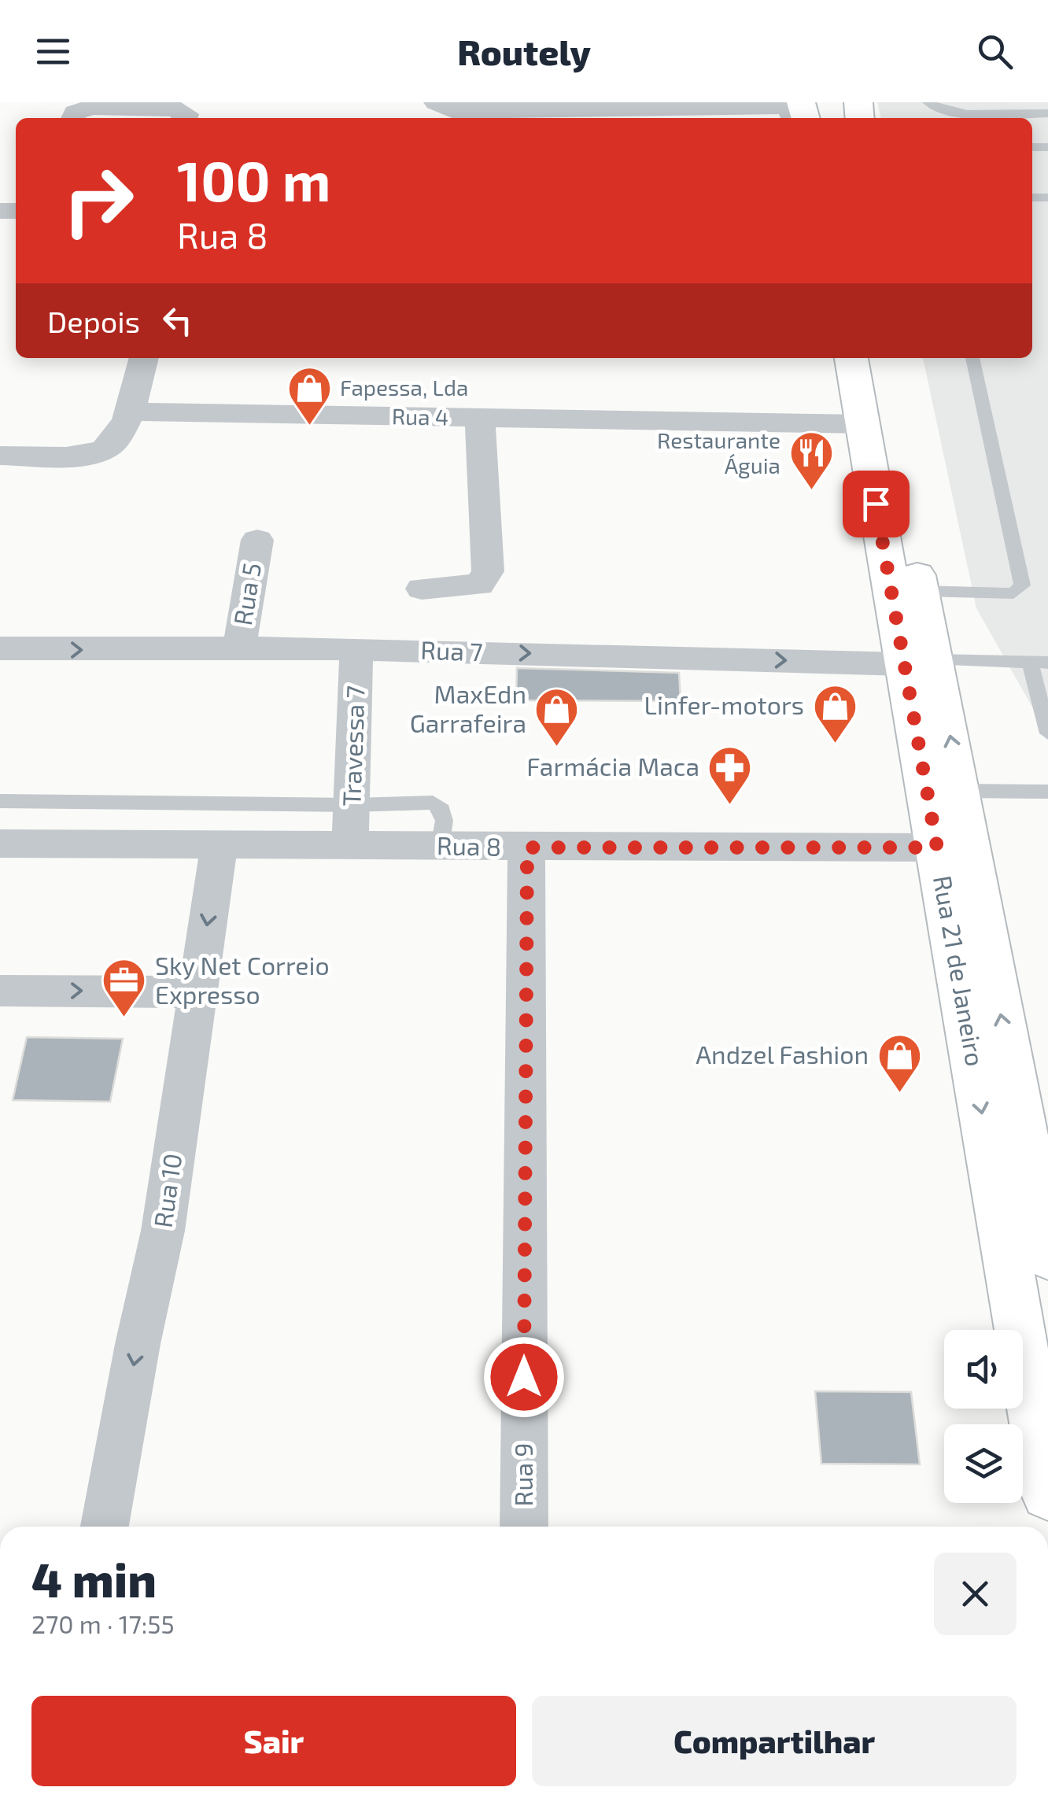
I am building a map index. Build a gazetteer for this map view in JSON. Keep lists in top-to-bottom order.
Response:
{
  "streets": {
    "main road": ["Rua 21 de Janeiro"],
    "street": [
      "Rua 4",
      "Rua 5",
      "Rua 7",
      "Travessa 7",
      "Rua 8",
      "Rua 10",
      "Rua 9"
    ]
  },
  "crossings": [
    ["Rua 4", "Rua 21 de Janeiro"],
    ["Rua 5", "Rua 7"],
    ["Rua 7", "Travessa 7"],
    ["Rua 7", "Rua 21 de Janeiro"],
    ["Travessa 7", "Rua 8"],
    ["Rua 8", "Rua 21 de Janeiro"],
    ["Rua 8", "Rua 10"],
    ["Rua 8", "Rua 9"]
  ],
  "one_way": ["Rua 7", "Rua 10"],
  "places": {
    "shop": [
      "Fapessa, Lda",
      "Linfer-motors",
      "MaxEdn Garrafeira",
      "Andzel Fashion"
    ],
    "restaurant": ["Restaurante Águia"],
    "pharmacy": ["Farmácia Maca"],
    "office": ["Sky Net Correio Expresso"]
  },
  "page": {
    "header": "Routely",
    "turn": ["100 m", "Rua 8"],
    "then": "Depois",
    "heading": ["4 min", "270 m · 17:55"],
    "buttons": ["Sair", "Compartilhar"]
  }
}
